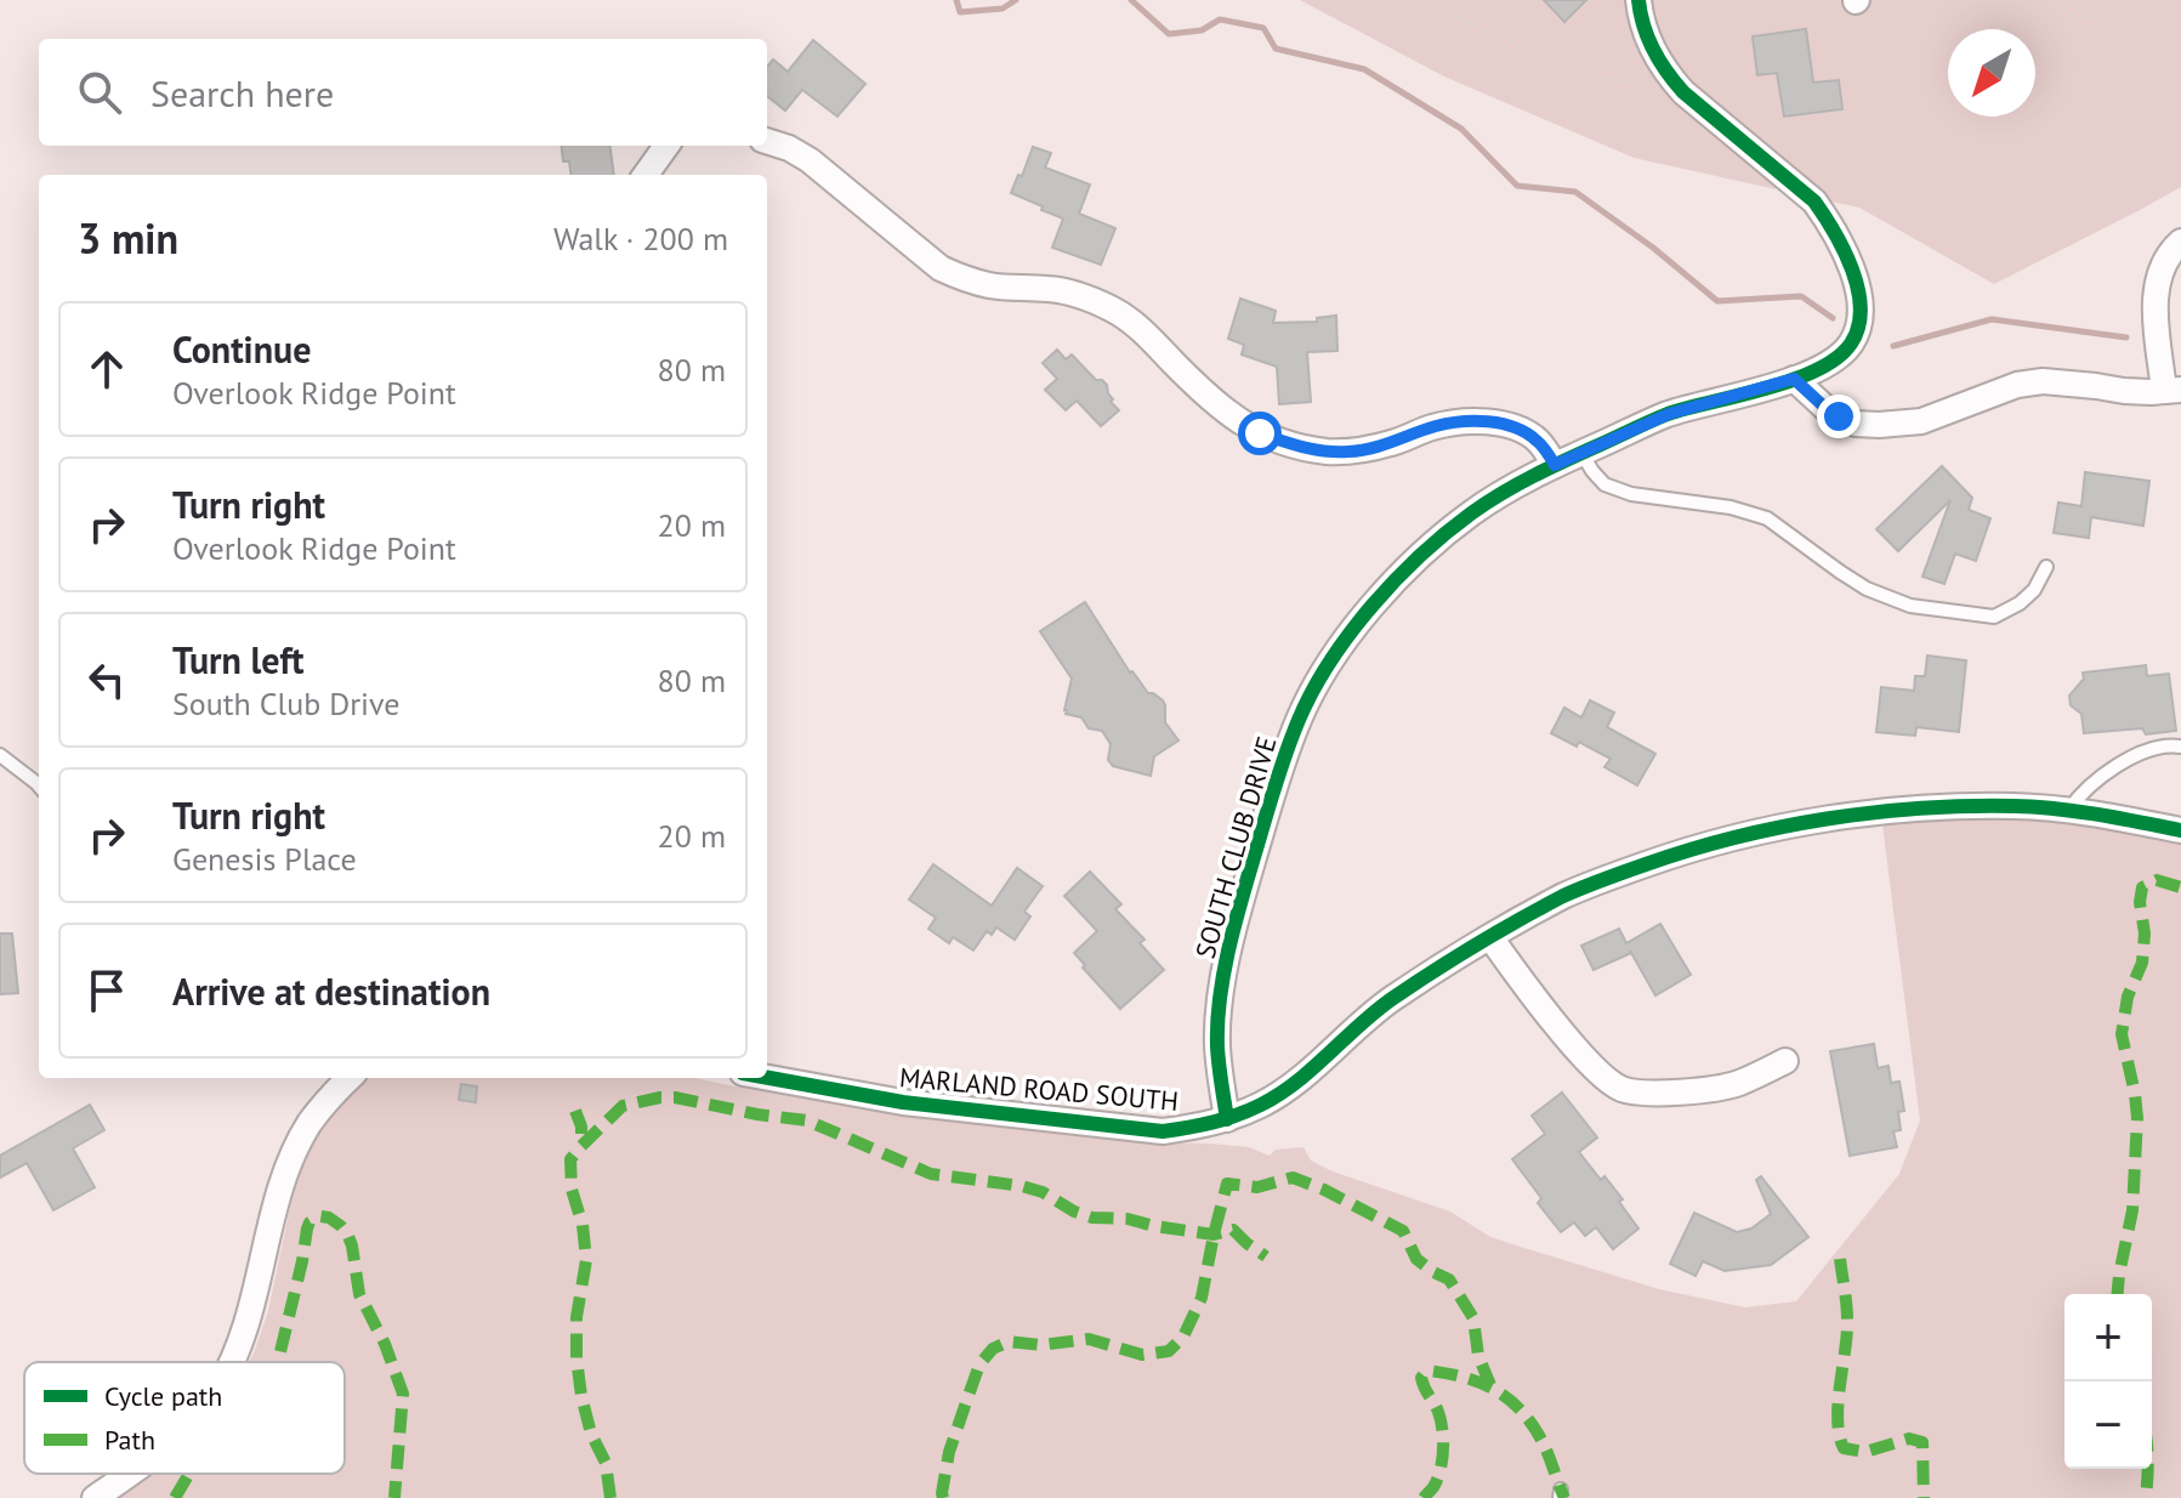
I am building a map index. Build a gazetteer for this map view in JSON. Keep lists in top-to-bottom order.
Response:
{
  "streets": {
    "street": ["SOUTH CLUB DRIVE", "MARLAND ROAD SOUTH"]
  },
  "crossings": [
    ["SOUTH CLUB DRIVE", "MARLAND ROAD SOUTH"]
  ],
  "legend": ["Cycle path", "Path"],
  "north": "bottom left",
  "page": {
    "search": "Search here",
    "heading": ["3 min", "Walk · 200 m"],
    "list": [
      ["Continue", "Overlook Ridge Point", "80 m"],
      ["Turn right", "Overlook Ridge Point", "20 m"],
      ["Turn left", "South Club Drive", "80 m"],
      ["Turn right", "Genesis Place", "20 m"],
      "Arrive at destination"
    ],
    "map_buttons": ["+", "−"]
  }
}
